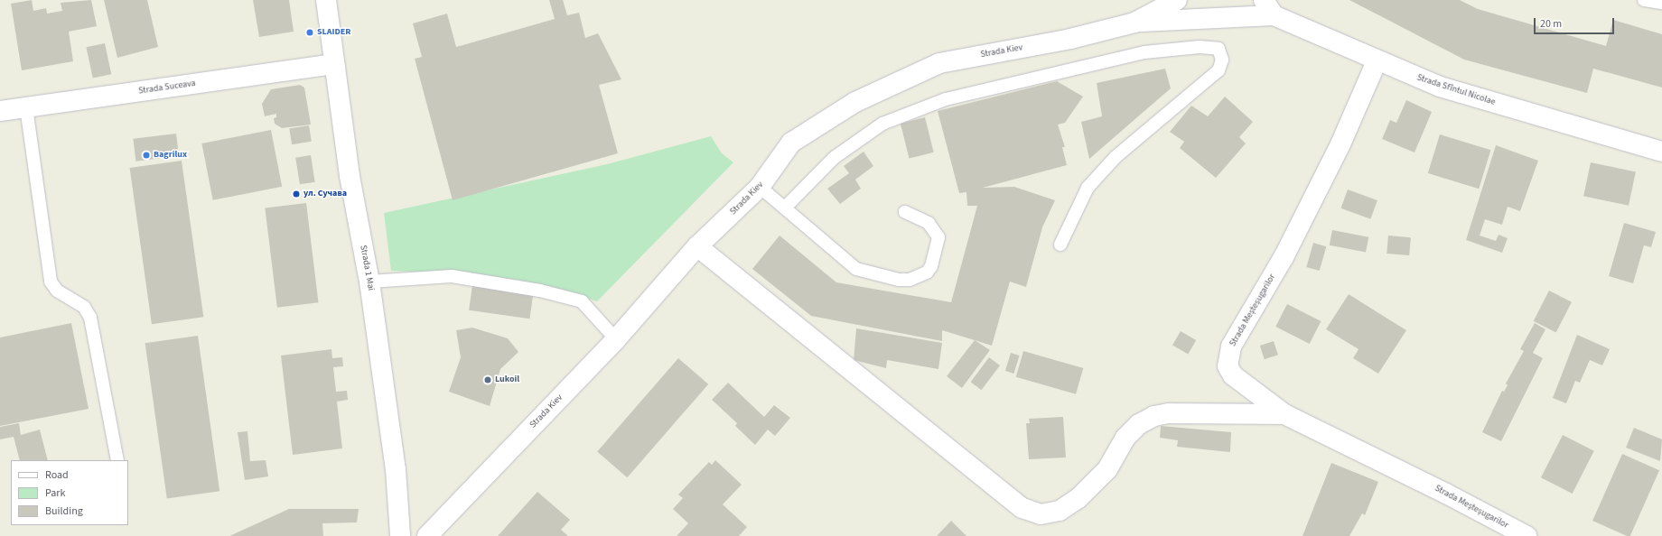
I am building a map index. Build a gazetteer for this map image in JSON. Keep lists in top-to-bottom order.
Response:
{
  "streets": {
    "street": [
      "Strada Kiev",
      "Strada Suceava",
      "Strada Sfîntul Nicolae",
      "Strada 1 Mai",
      "Strada Meșteșugarilor"
    ]
  },
  "crossings": [
    ["Strada Suceava", "Strada 1 Mai"],
    ["Strada Sfîntul Nicolae", "Strada Meșteșugarilor"]
  ],
  "places": [
    "SLAIDER",
    "Bagrilux",
    "ул. Сучава",
    "Lukoil"
  ],
  "legend": ["Road", "Park", "Building"],
  "scale_bar": "20 m"
}
